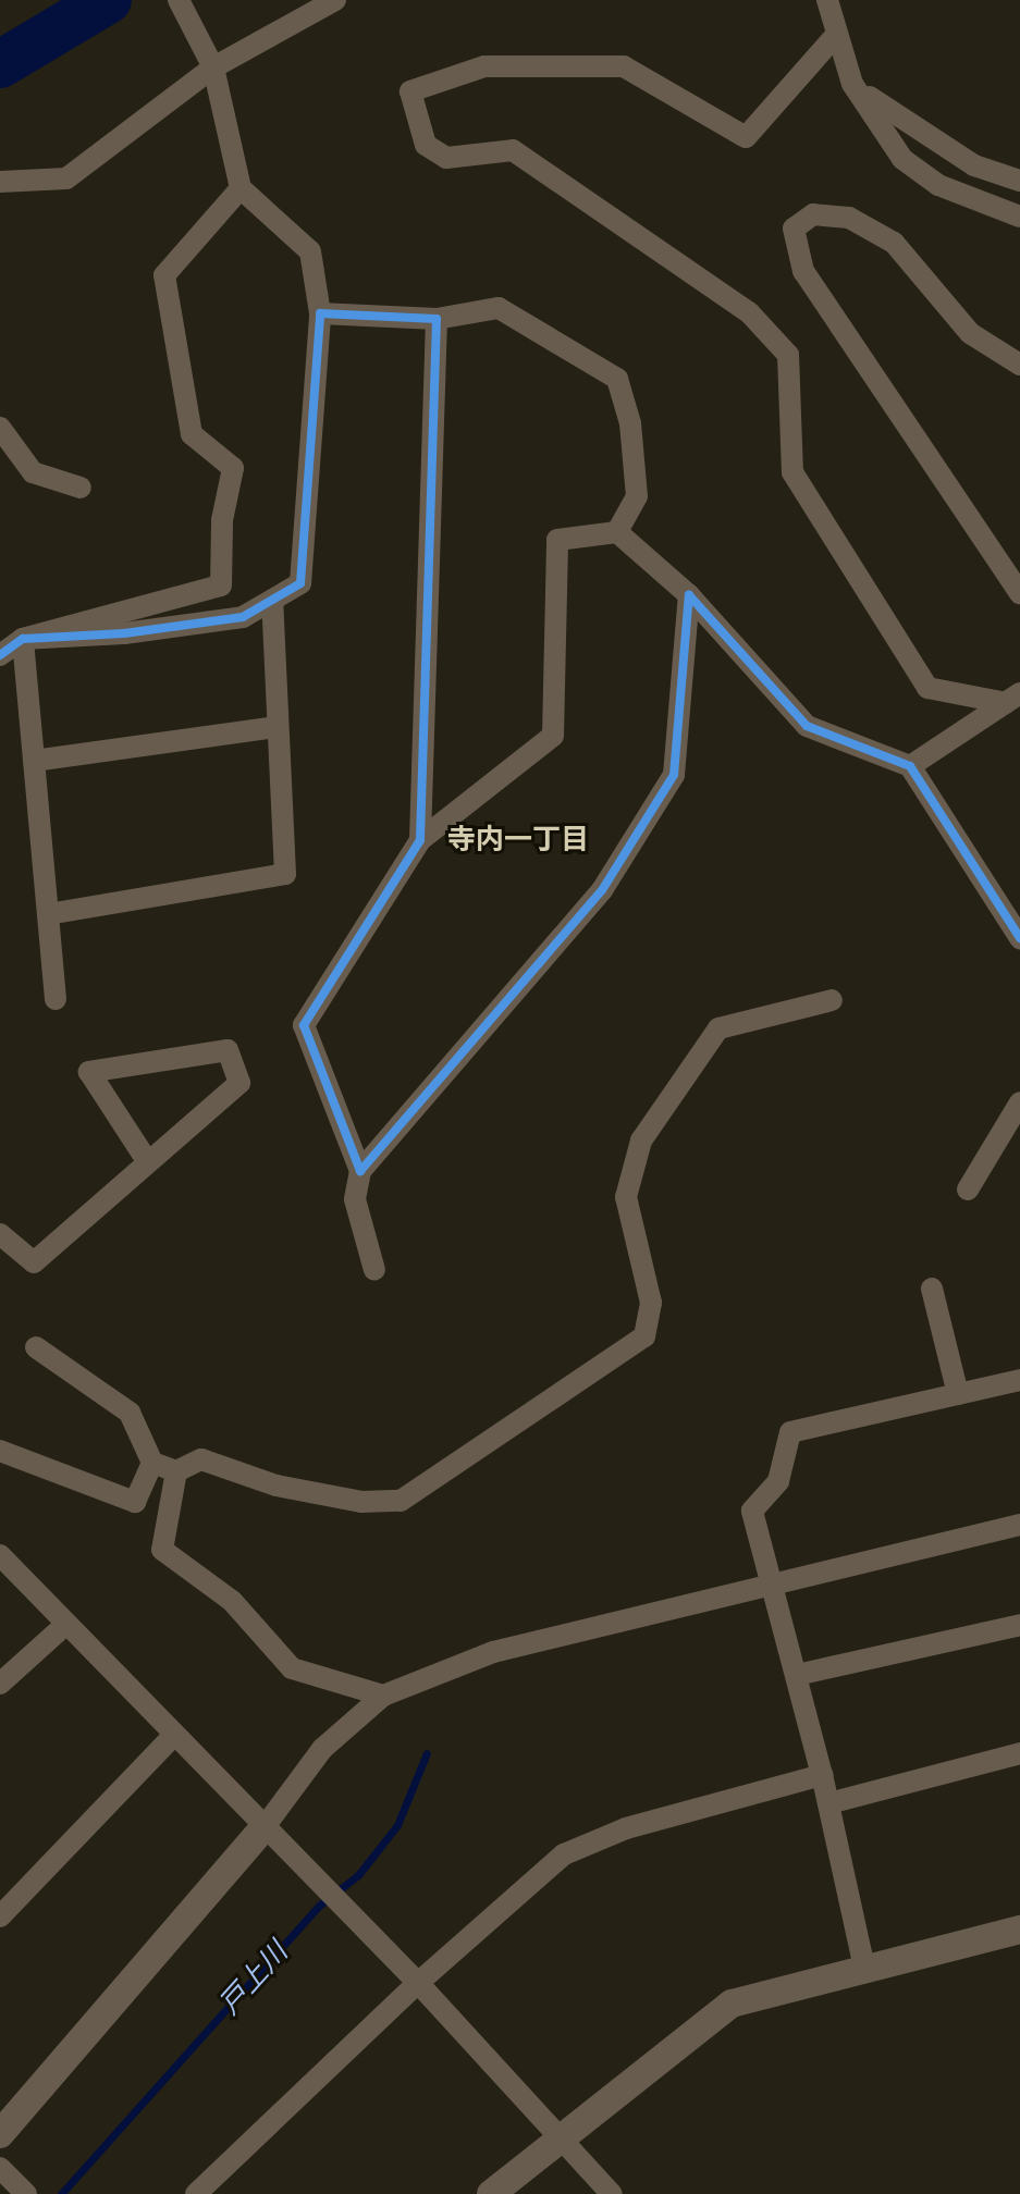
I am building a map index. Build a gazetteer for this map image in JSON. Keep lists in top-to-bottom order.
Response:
{
  "districts": ["寺内一丁目"],
  "water": ["戸上川"]
}
